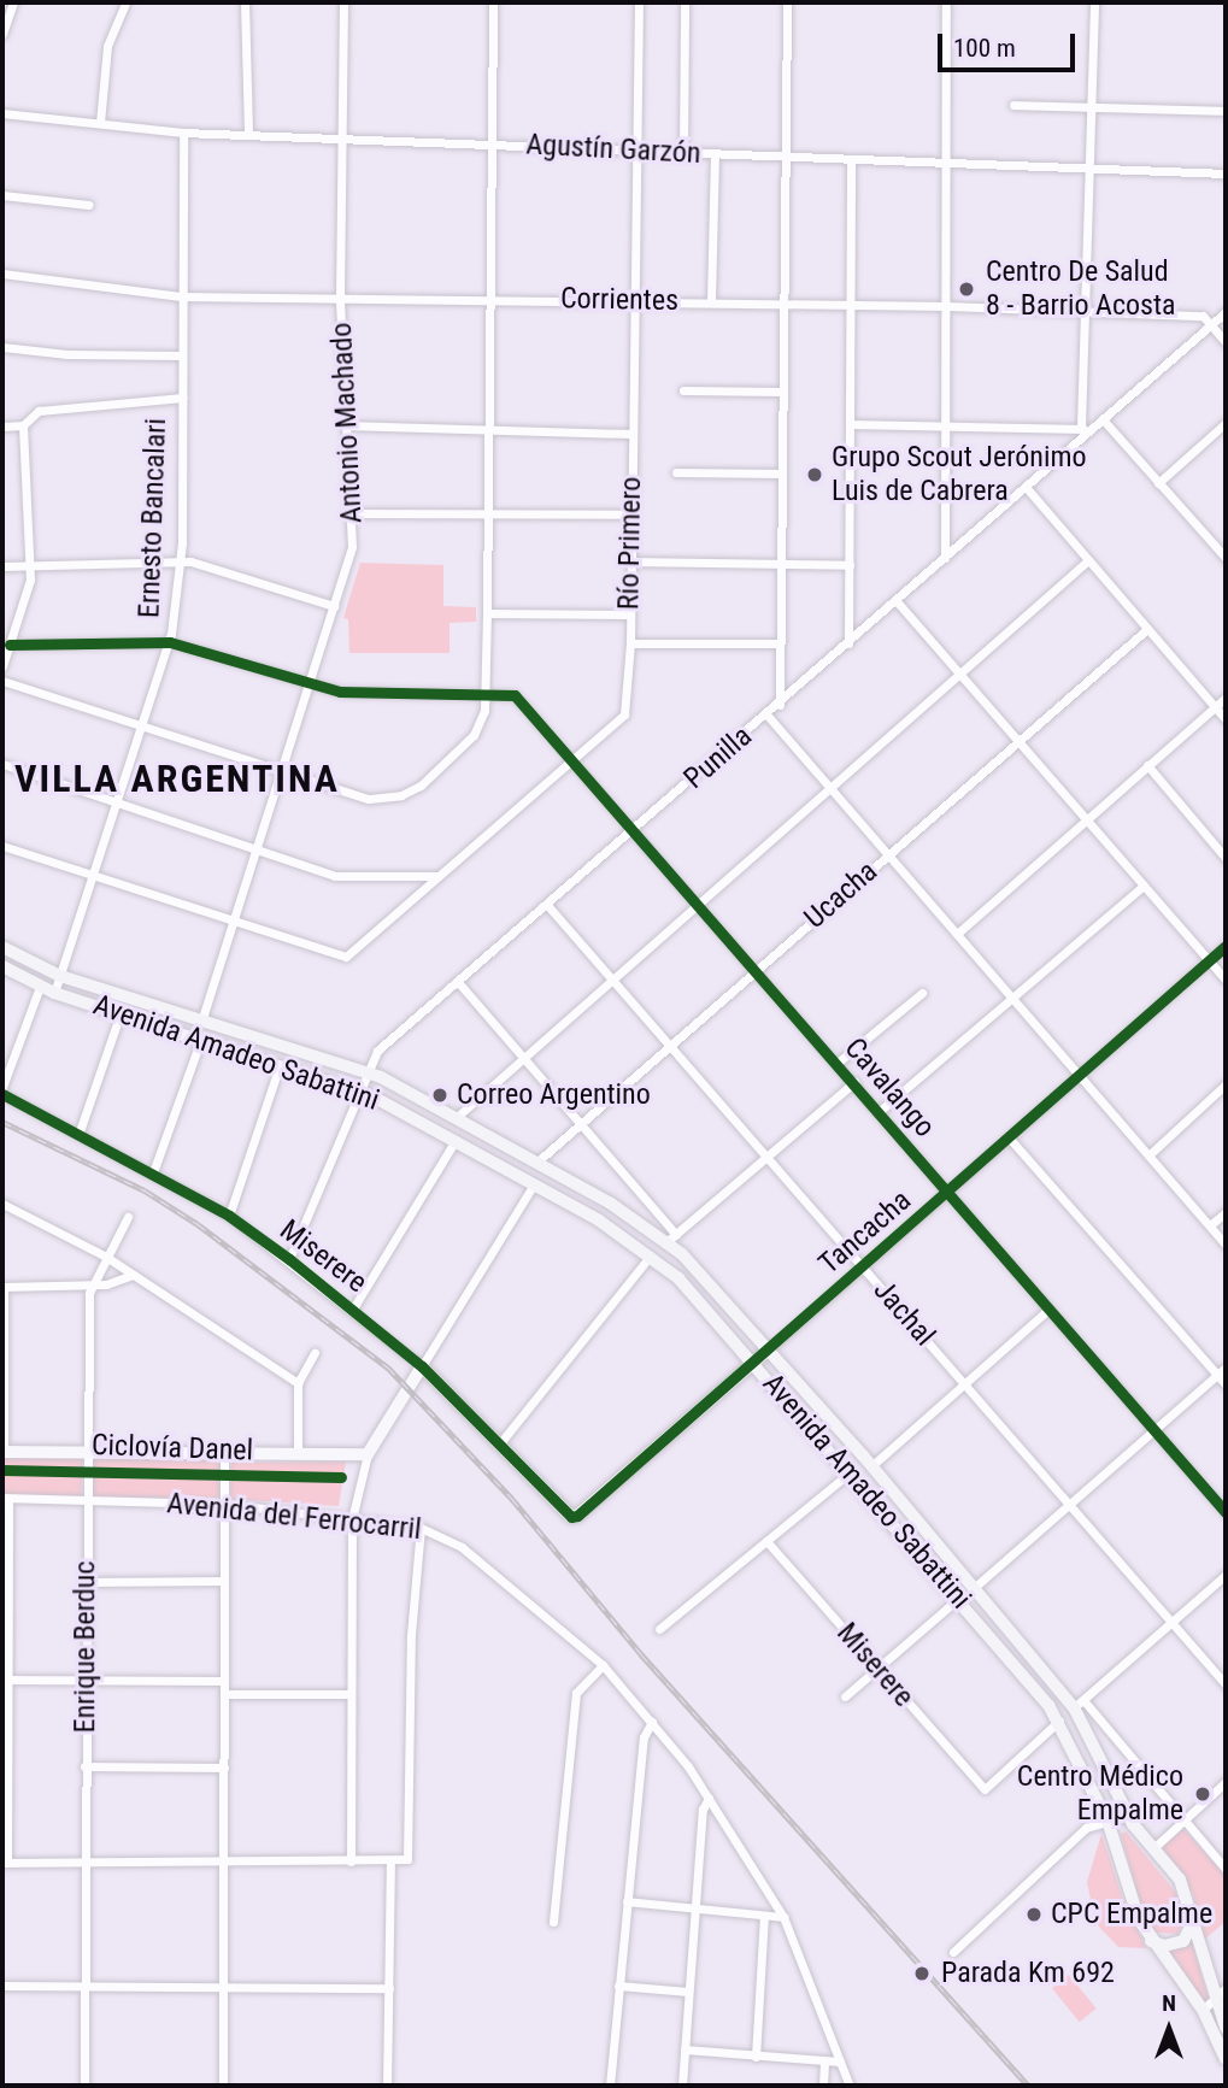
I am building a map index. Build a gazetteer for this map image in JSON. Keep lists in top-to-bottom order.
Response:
{
  "streets": {
    "main road": ["Avenida Amadeo Sabattini"],
    "street": [
      "Agustín Garzón",
      "Corrientes",
      "Antonio Machado",
      "Ernesto Bancalari",
      "Río Primero",
      "Punilla",
      "Ucacha",
      "Cavalango",
      "Tancacha",
      "Miserere",
      "Jachal",
      "Avenida del Ferrocarril",
      "Enrique Berduc"
    ],
    "cycle path": ["Ciclovía Danel"]
  },
  "crossings": [
    ["Agustín Garzón", "Antonio Machado"],
    ["Agustín Garzón", "Ernesto Bancalari"],
    ["Agustín Garzón", "Río Primero"],
    ["Corrientes", "Antonio Machado"],
    ["Corrientes", "Ernesto Bancalari"],
    ["Corrientes", "Río Primero"],
    ["Corrientes", "Punilla"],
    ["Antonio Machado", "Río Primero"],
    ["Antonio Machado", "Avenida Amadeo Sabattini"],
    ["Ernesto Bancalari", "Avenida Amadeo Sabattini"],
    ["Río Primero", "Cavalango"],
    ["Punilla", "Avenida Amadeo Sabattini"],
    ["Punilla", "Cavalango"],
    ["Punilla", "Miserere"],
    ["Punilla", "Jachal"],
    ["Ucacha", "Avenida Amadeo Sabattini"],
    ["Ucacha", "Cavalango"],
    ["Ucacha", "Jachal"],
    ["Avenida Amadeo Sabattini", "Tancacha"],
    ["Avenida Amadeo Sabattini", "Miserere"],
    ["Cavalango", "Tancacha"],
    ["Tancacha", "Miserere"],
    ["Tancacha", "Jachal"],
    ["Avenida del Ferrocarril", "Enrique Berduc"]
  ],
  "districts": ["VILLA ARGENTINA"],
  "places": [
    "Centro De Salud 8 - Barrio Acosta",
    "Grupo Scout Jerónimo Luis de Cabrera",
    "Correo Argentino",
    "Centro Médico Empalme",
    "CPC Empalme",
    "Parada Km 692"
  ],
  "scale_bar": "100 m",
  "north": "top"
}
